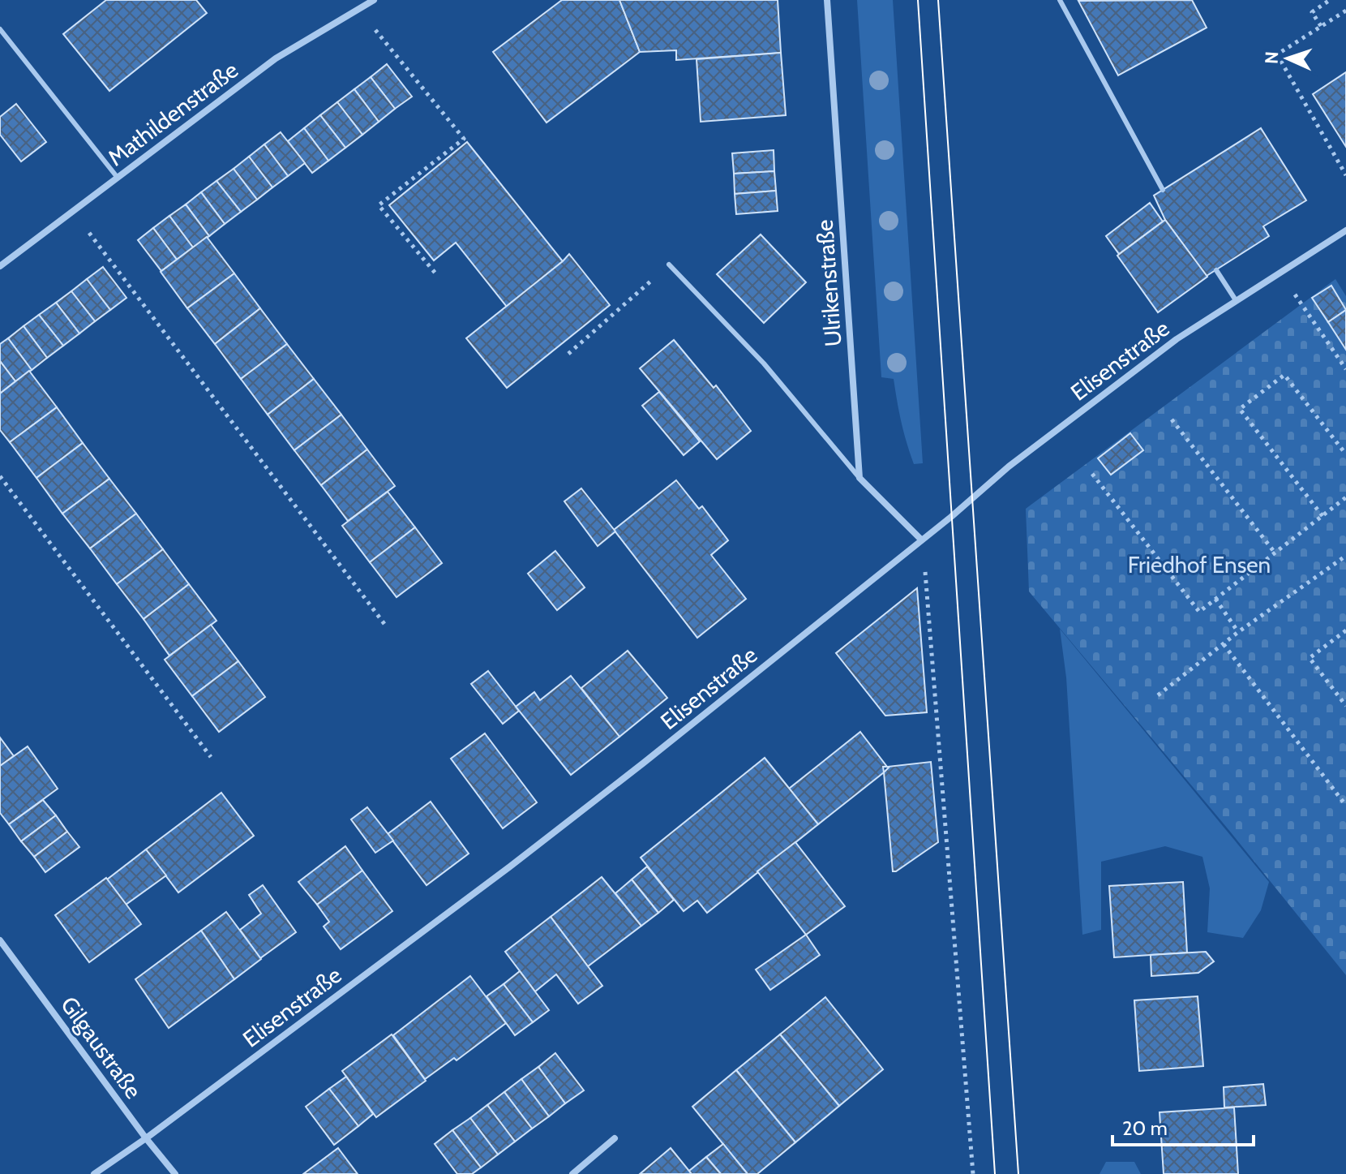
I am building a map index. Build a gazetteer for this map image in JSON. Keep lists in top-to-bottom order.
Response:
{
  "streets": {
    "street": [
      "Mathildenstraße",
      "Ulrikenstraße",
      "Elisenstraße",
      "Gilgaustraße"
    ]
  },
  "crossings": [
    ["Elisenstraße", "Gilgaustraße"]
  ],
  "parks": ["Friedhof Ensen"],
  "scale_bar": "20 m",
  "north": "left"
}
